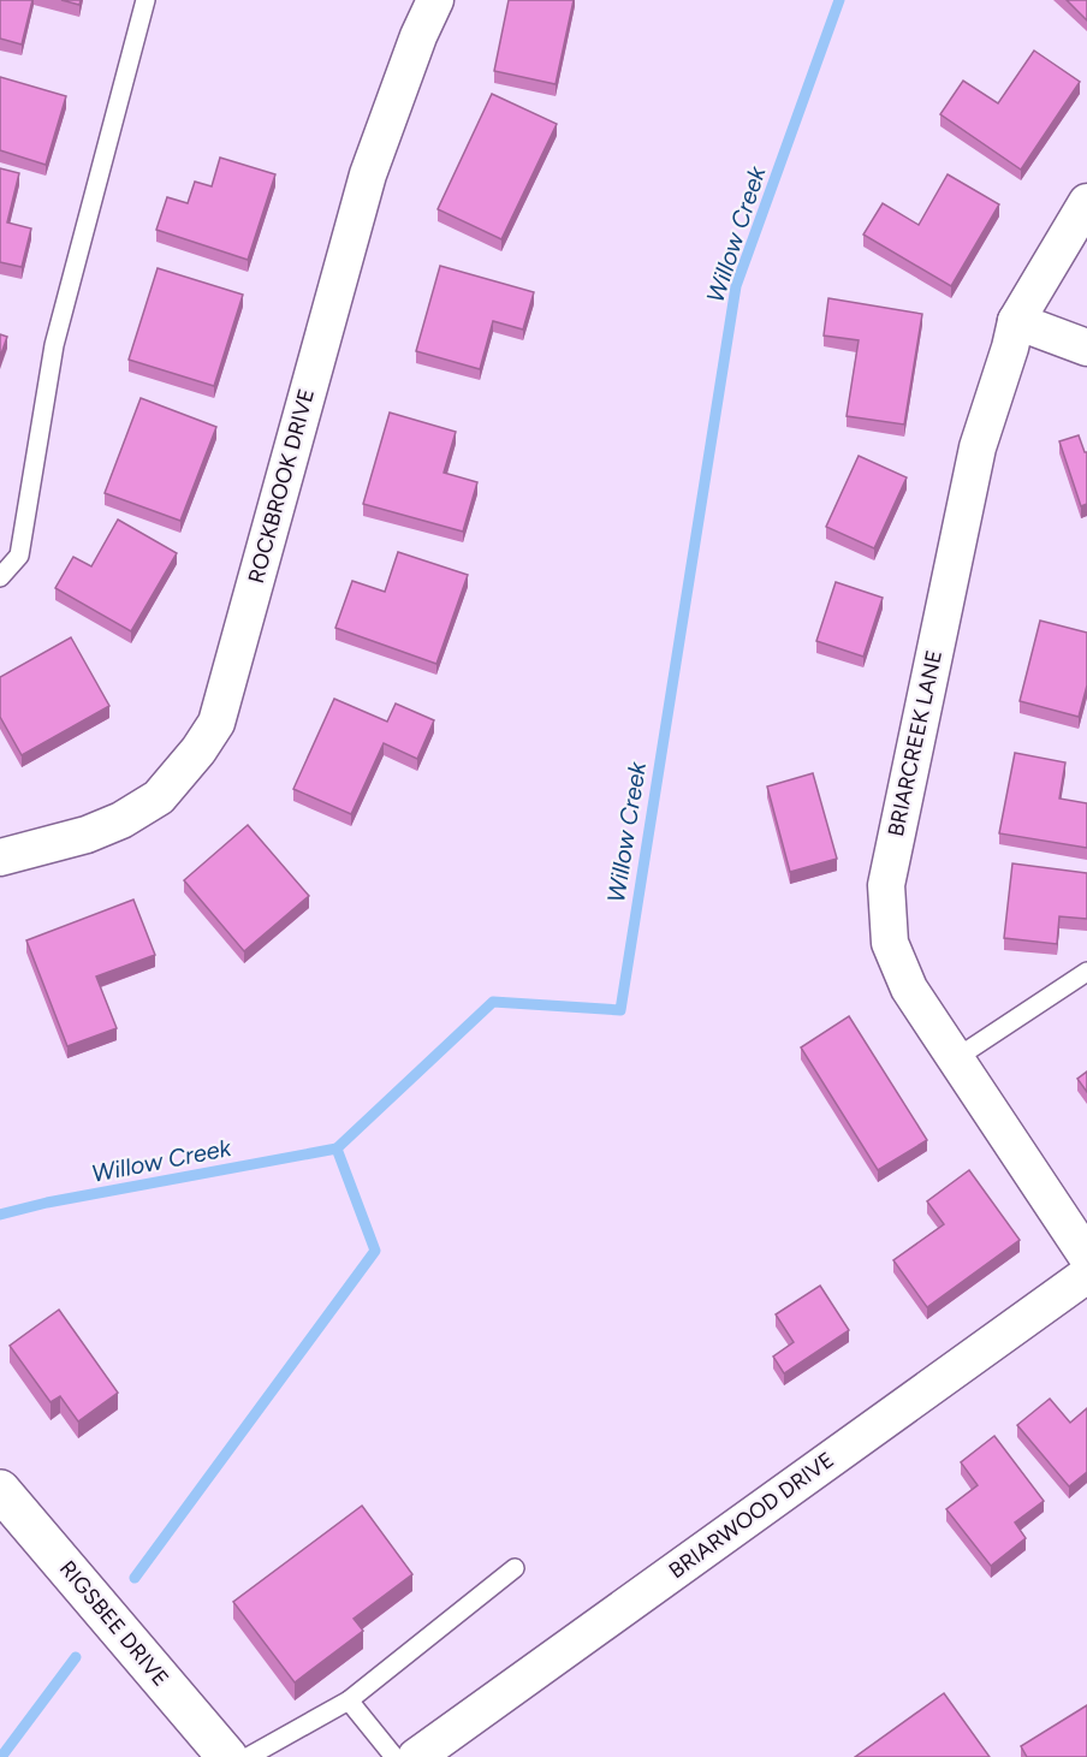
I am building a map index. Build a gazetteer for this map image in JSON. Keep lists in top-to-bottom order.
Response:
{
  "streets": {
    "street": [
      "ROCKBROOK DRIVE",
      "BRIARCREEK LANE",
      "BRIARWOOD DRIVE",
      "RIGSBEE DRIVE"
    ]
  },
  "water": ["Willow Creek"]
}
